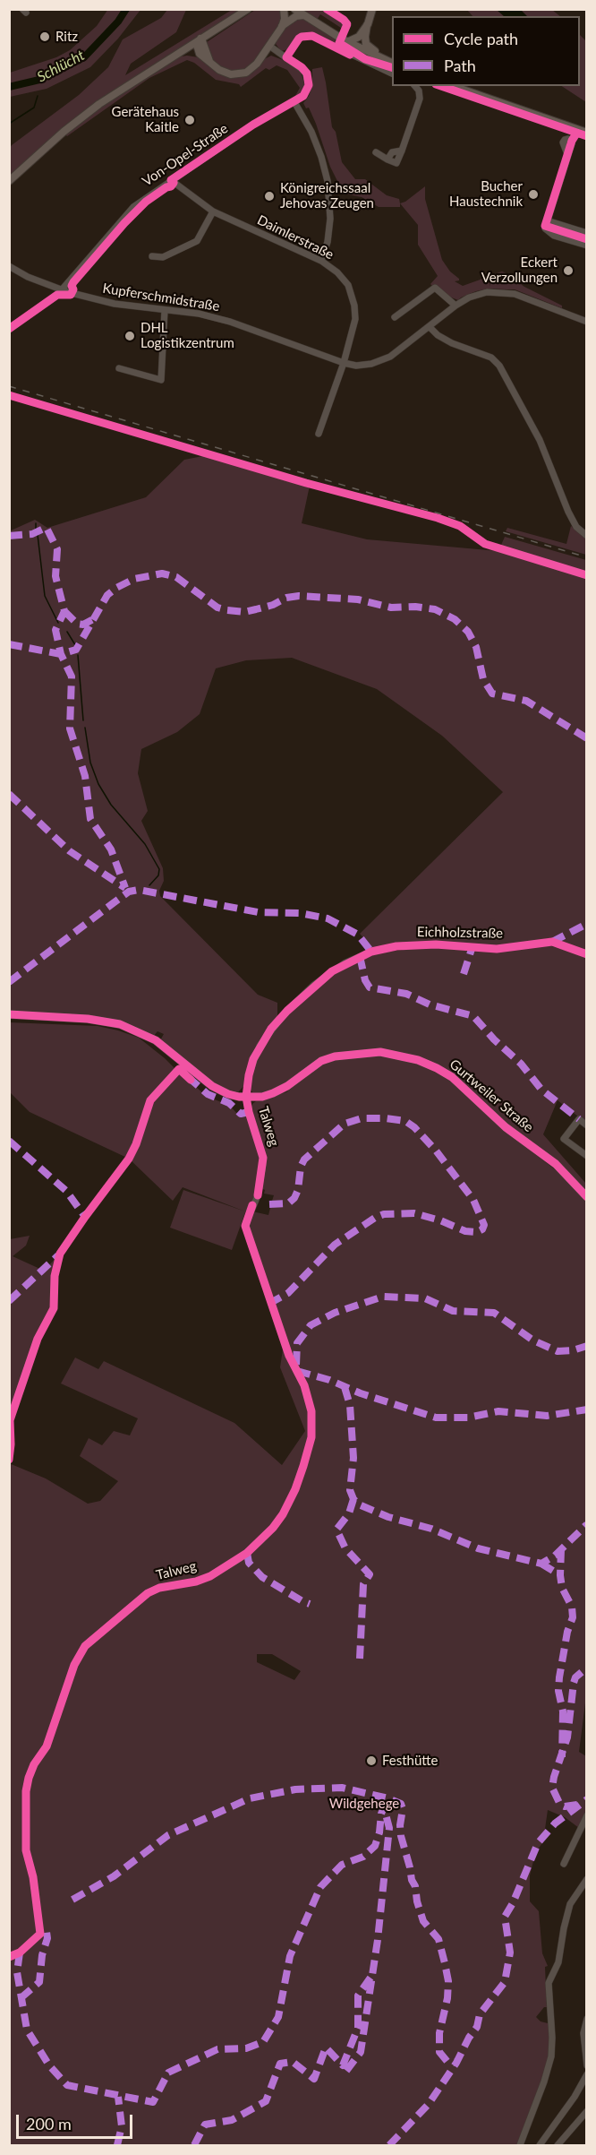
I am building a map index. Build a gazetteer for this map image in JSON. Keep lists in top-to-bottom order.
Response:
{
  "streets": {
    "main road": ["Gurtweiler Straße"],
    "street": [
      "Von-Opel-Straße",
      "Daimlerstraße",
      "Kupferschmidstraße",
      "Eichholzstraße",
      "Talweg"
    ]
  },
  "crossings": [
    ["Von-Opel-Straße", "Daimlerstraße"],
    ["Von-Opel-Straße", "Kupferschmidstraße"],
    ["Daimlerstraße", "Kupferschmidstraße"],
    ["Eichholzstraße", "Gurtweiler Straße"],
    ["Eichholzstraße", "Talweg"],
    ["Gurtweiler Straße", "Talweg"]
  ],
  "water": ["Schlücht"],
  "parks": ["Wildgehege"],
  "places": [
    "Ritz",
    "Gerätehaus Kaitle",
    "Bucher Haustechnik",
    "Königreichssaal Jehovas Zeugen",
    "Eckert Verzollungen",
    "DHL Logistikzentrum",
    "Festhütte"
  ],
  "legend": ["Cycle path", "Path"],
  "scale_bar": "200 m"
}
